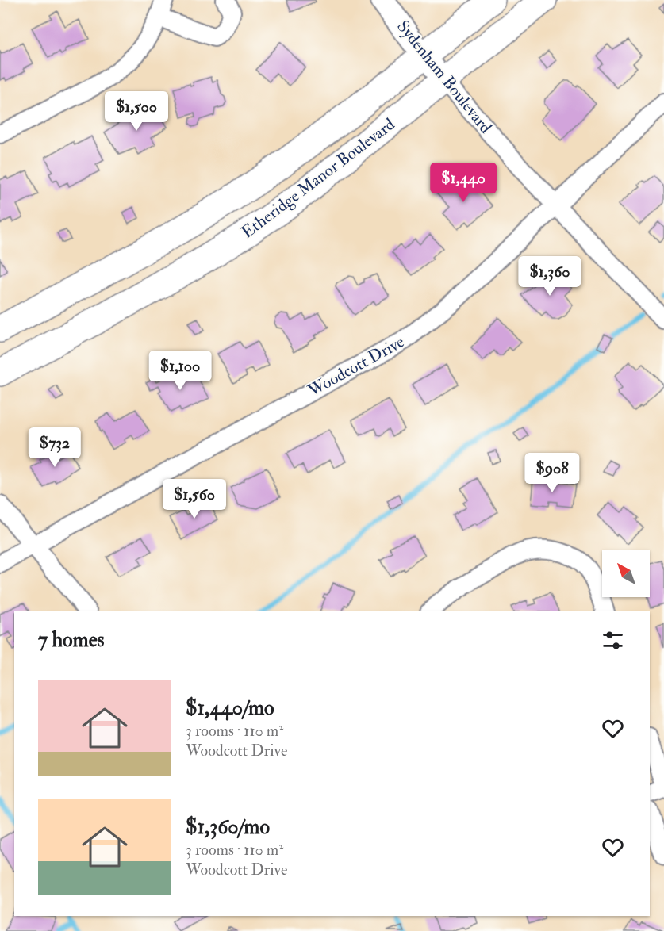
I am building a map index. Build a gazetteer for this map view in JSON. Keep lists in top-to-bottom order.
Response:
{
  "streets": {
    "main road": ["Etheridge Manor Boulevard"],
    "street": ["Sydenham Boulevard", "Woodcott Drive"]
  },
  "crossings": [
    ["Sydenham Boulevard", "Etheridge Manor Boulevard"],
    ["Sydenham Boulevard", "Woodcott Drive"]
  ],
  "north": "top left",
  "page": {
    "price": [
      "$1,500",
      "$1,440",
      "$1,360",
      "$1,100",
      "$732",
      "$908",
      "$1,560"
    ],
    "heading": "7 homes",
    "list": [
      {
        "name": "$1,440/mo",
        "note": "3 rooms · 110 m² · Woodcott Drive"
      },
      {
        "name": "$1,360/mo",
        "note": "3 rooms · 110 m² · Woodcott Drive"
      }
    ]
  }
}
